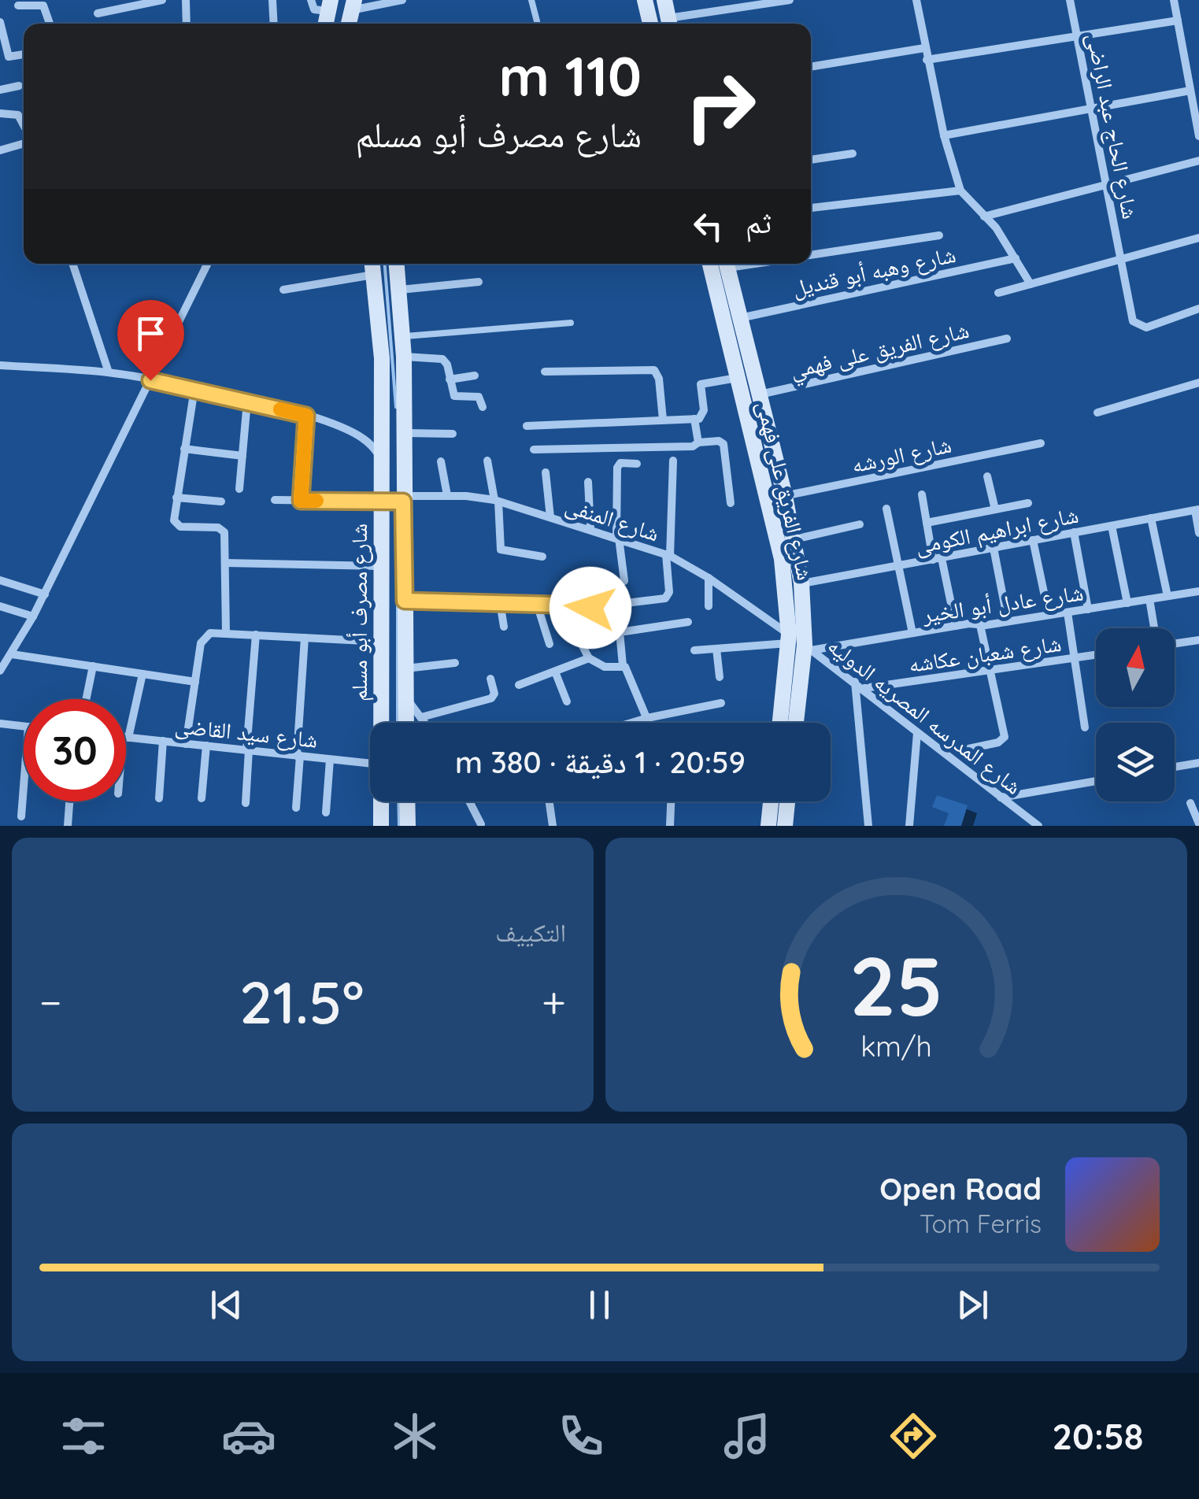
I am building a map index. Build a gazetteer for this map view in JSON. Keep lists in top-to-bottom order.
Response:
{
  "streets": {
    "street": [
      "شارع الحاج عبد الراضى",
      "شارع وهبه أبو قنديل",
      "شارع الفريق على فهمي",
      "شارع الورشه",
      "شارع الفريق على فهمى",
      "شارع المنفى",
      "شارع ابراهيم الكومى",
      "شارع عادل أبو الخير",
      "شارع مصرف أبو مسلم",
      "شارع شعبان عكاشه",
      "شارع المدرسه المصريه الدوليه",
      "شارع سيد القاضى"
    ]
  },
  "crossings": [
    ["شارع وهبه أبو قنديل", "شارع الفريق على فهمى"],
    ["شارع الفريق على فهمي", "شارع الفريق على فهمى"],
    ["شارع الورشه", "شارع الفريق على فهمى"],
    ["شارع الفريق على فهمى", "شارع المنفى"],
    ["شارع الفريق على فهمى", "شارع ابراهيم الكومى"],
    ["شارع الفريق على فهمى", "شارع عادل أبو الخير"],
    ["شارع الفريق على فهمى", "شارع المدرسه المصريه الدوليه"],
    ["شارع المنفى", "شارع عادل أبو الخير"],
    ["شارع المنفى", "شارع مصرف أبو مسلم"],
    ["شارع المنفى", "شارع المدرسه المصريه الدوليه"],
    ["شارع عادل أبو الخير", "شارع المدرسه المصريه الدوليه"],
    ["شارع شعبان عكاشه", "شارع المدرسه المصريه الدوليه"]
  ],
  "north": "top",
  "page": {
    "turn": ["110 m", "شارع مصرف أبو مسلم"],
    "then": "ثم",
    "limit": "30",
    "trip": "20:59 · 1 دقيقة · 380 m",
    "tile": "التكييف",
    "heat": ["−", "21.5°", "+"],
    "song": ["Open Road", "Tom Ferris"],
    "tabs": "20:58",
    "gauge": ["25", "km/h"]
  }
}
